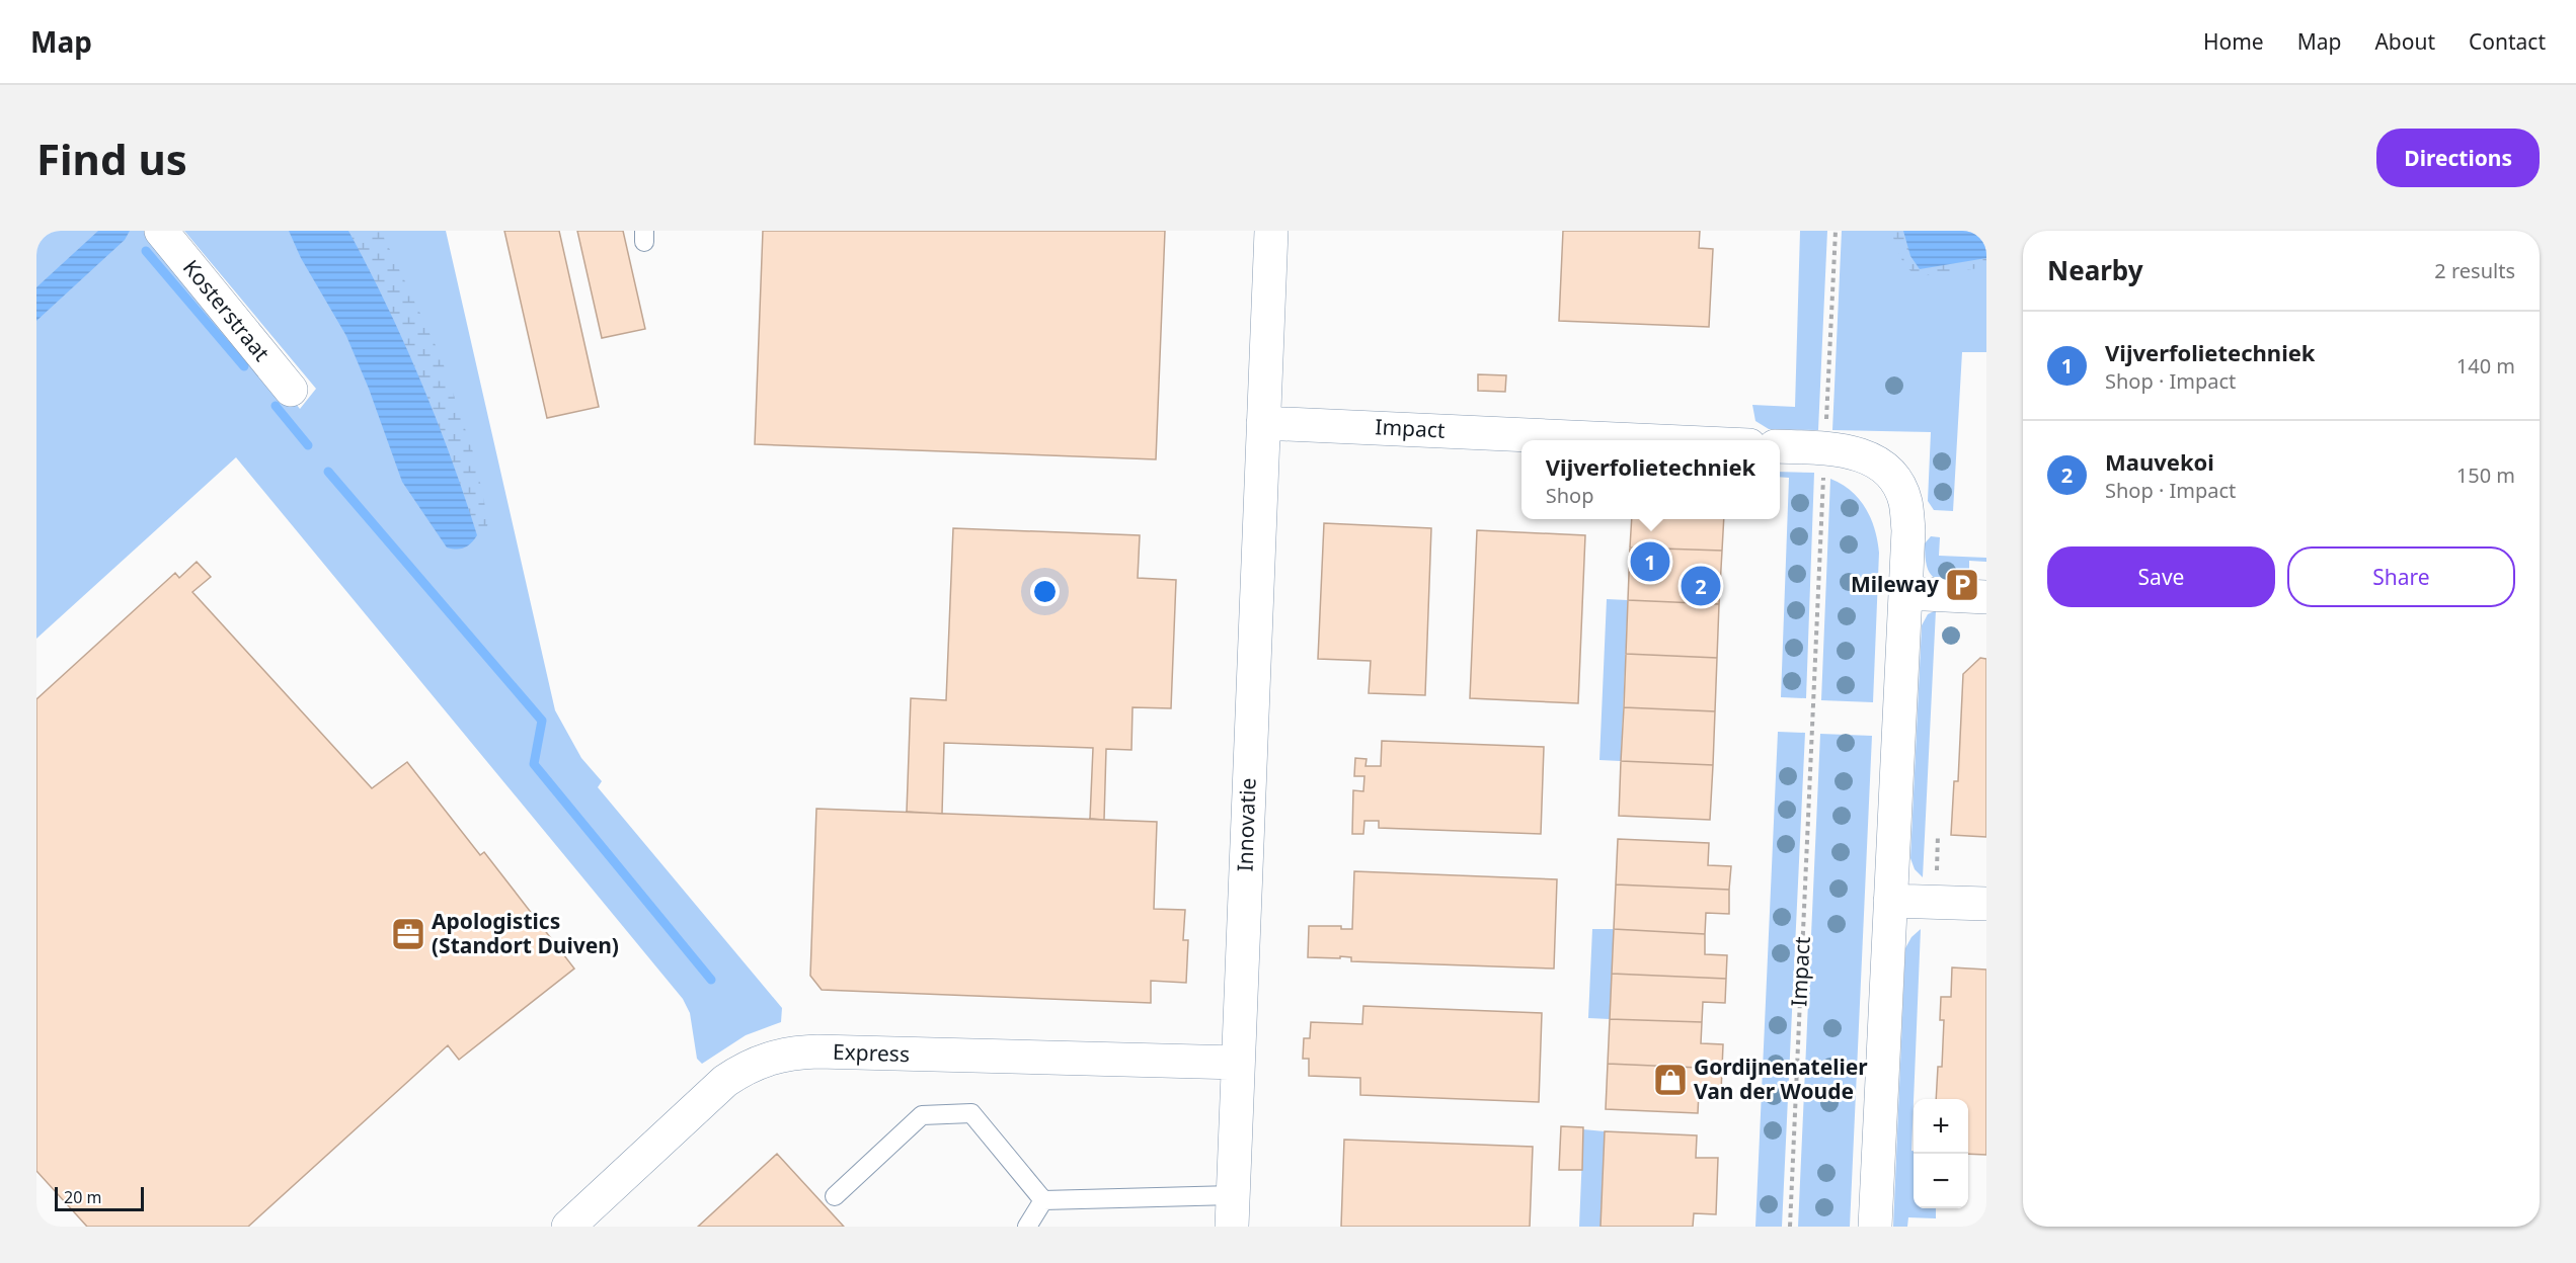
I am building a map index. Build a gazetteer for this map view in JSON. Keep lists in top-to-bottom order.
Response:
{
  "streets": {
    "street": [
      "Kosterstraat",
      "Impact",
      "Innovatie",
      "Express"
    ]
  },
  "crossings": [
    ["Impact", "Innovatie"],
    ["Innovatie", "Express"]
  ],
  "places": {
    "parking": ["Mileway"],
    "office": ["Apologistics (Standort Duiven)"],
    "shop": ["Gordijnenatelier Van der Woude"]
  },
  "scale_bar": "20 m",
  "page": {
    "header": "Map",
    "nav": [
      "Home",
      "Map",
      "About",
      "Contact"
    ],
    "buttons": [
      "Directions",
      ["Save", "Share"]
    ],
    "title": "Find us",
    "heading": ["Nearby", "2 results"],
    "list": [
      {
        "mark": "1",
        "name": "Vijverfolietechniek",
        "note": "Shop · Impact",
        "value": "140 m"
      },
      {
        "mark": "2",
        "name": "Mauvekoi",
        "note": "Shop · Impact",
        "value": "150 m"
      }
    ],
    "popup": ["Vijverfolietechniek", "Shop"],
    "pins": ["1", "2"],
    "map_buttons": ["+", "−"],
    "scale": "20 m"
  }
}
